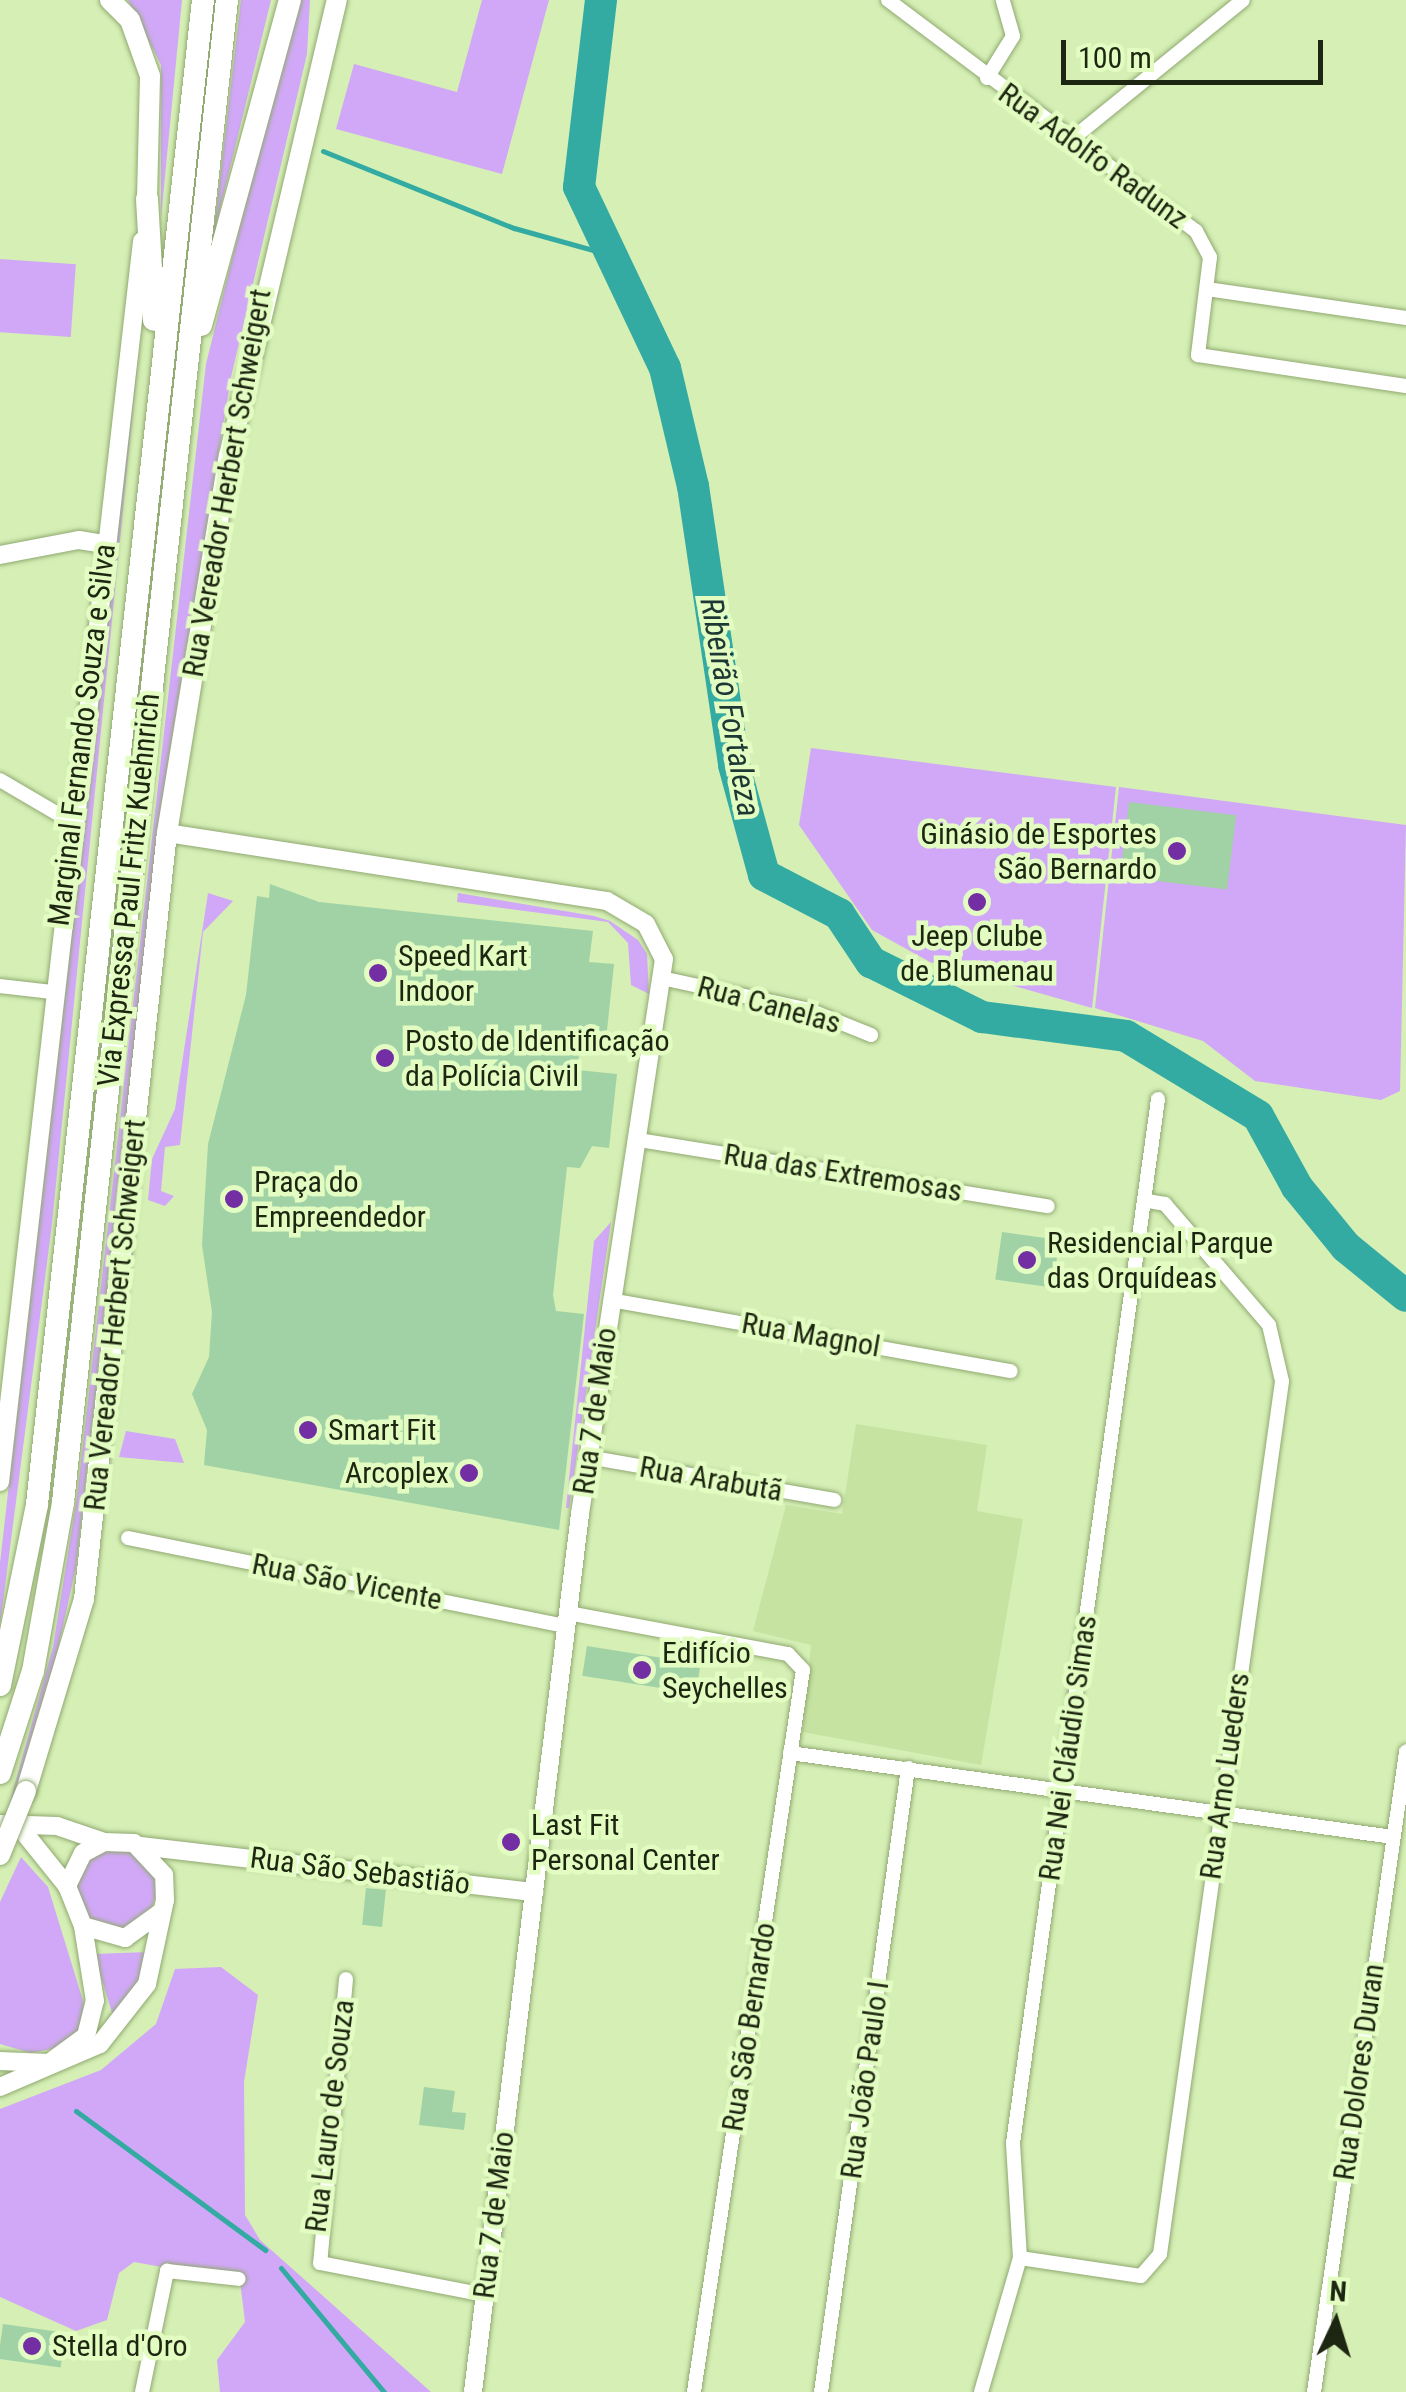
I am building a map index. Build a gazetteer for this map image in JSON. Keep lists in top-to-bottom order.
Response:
{
  "streets": {
    "main road": ["Rua Vereador Herbert Schweigert", "Marginal Fernando Souza e Silva", "Via Expressa Paul Fritz Kuehnrich"],
    "street": [
      "Rua Adolfo Radunz",
      "Rua Canelas",
      "Rua das Extremosas",
      "Rua Magnol",
      "Rua 7 de Maio",
      "Rua Arabutã",
      "Rua São Vicente",
      "Rua Nei Cláudio Simas",
      "Rua Arno Lueders",
      "Rua São Sebastião",
      "Rua São Bernardo",
      "Rua Dolores Duran",
      "Rua João Paulo I",
      "Rua Lauro de Souza"
    ]
  },
  "crossings": [
    ["Rua Vereador Herbert Schweigert", "Rua 7 de Maio"],
    ["Rua Canelas", "Rua 7 de Maio"],
    ["Rua das Extremosas", "Rua 7 de Maio"],
    ["Rua Magnol", "Rua 7 de Maio"],
    ["Rua 7 de Maio", "Rua Arabutã"],
    ["Rua 7 de Maio", "Rua São Vicente"],
    ["Rua 7 de Maio", "Rua São Sebastião"],
    ["Rua 7 de Maio", "Rua Lauro de Souza"],
    ["Rua São Vicente", "Rua São Bernardo"],
    ["Rua Nei Cláudio Simas", "Rua Arno Lueders"]
  ],
  "water": ["Ribeirão Fortaleza"],
  "places": [
    "Ginásio de Esportes São Bernardo",
    "Jeep Clube de Blumenau",
    "Speed Kart Indoor",
    "Posto de Identificação da Polícia Civil",
    "Praça do Empreendedor",
    "Residencial Parque das Orquídeas",
    "Smart Fit",
    "Arcoplex",
    "Edifício Seychelles",
    "Last Fit Personal Center",
    "Stella d'Oro"
  ],
  "scale_bar": "100 m",
  "north": "top"
}
